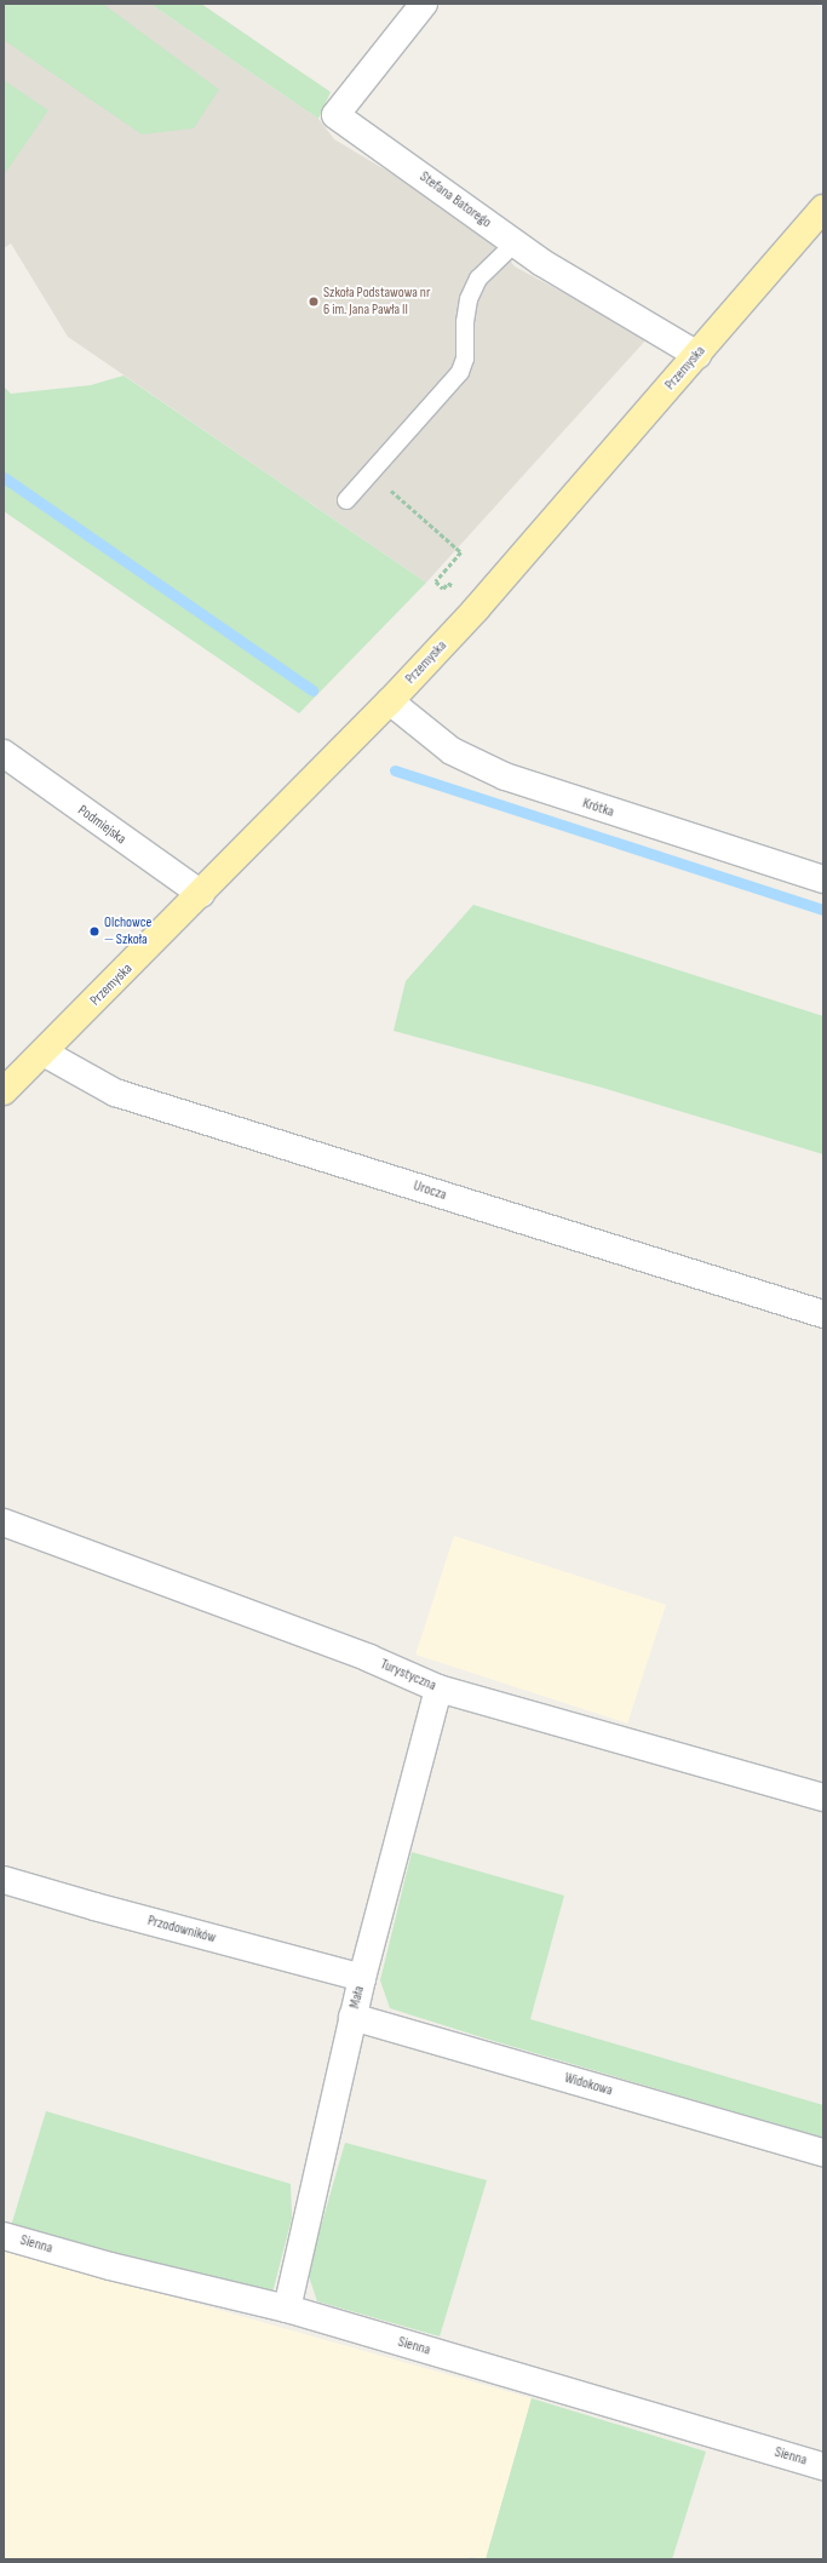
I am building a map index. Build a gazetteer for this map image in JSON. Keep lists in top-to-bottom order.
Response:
{
  "streets": {
    "main road": ["Przemyska"],
    "street": [
      "Stefana Batorego",
      "Krótka",
      "Podmiejska",
      "Urocza",
      "Turystyczna",
      "Przodowników",
      "Mała",
      "Widokowa",
      "Sienna"
    ]
  },
  "crossings": [
    ["Stefana Batorego", "Przemyska"],
    ["Przemyska", "Krótka"],
    ["Przemyska", "Podmiejska"],
    ["Przemyska", "Urocza"],
    ["Turystyczna", "Mała"],
    ["Przodowników", "Mała"],
    ["Mała", "Widokowa"],
    ["Mała", "Sienna"]
  ],
  "places": ["Szkoła Podstawowa nr 6 im. Jana Pawła II", "Olchowce — Szkoła"]
}
